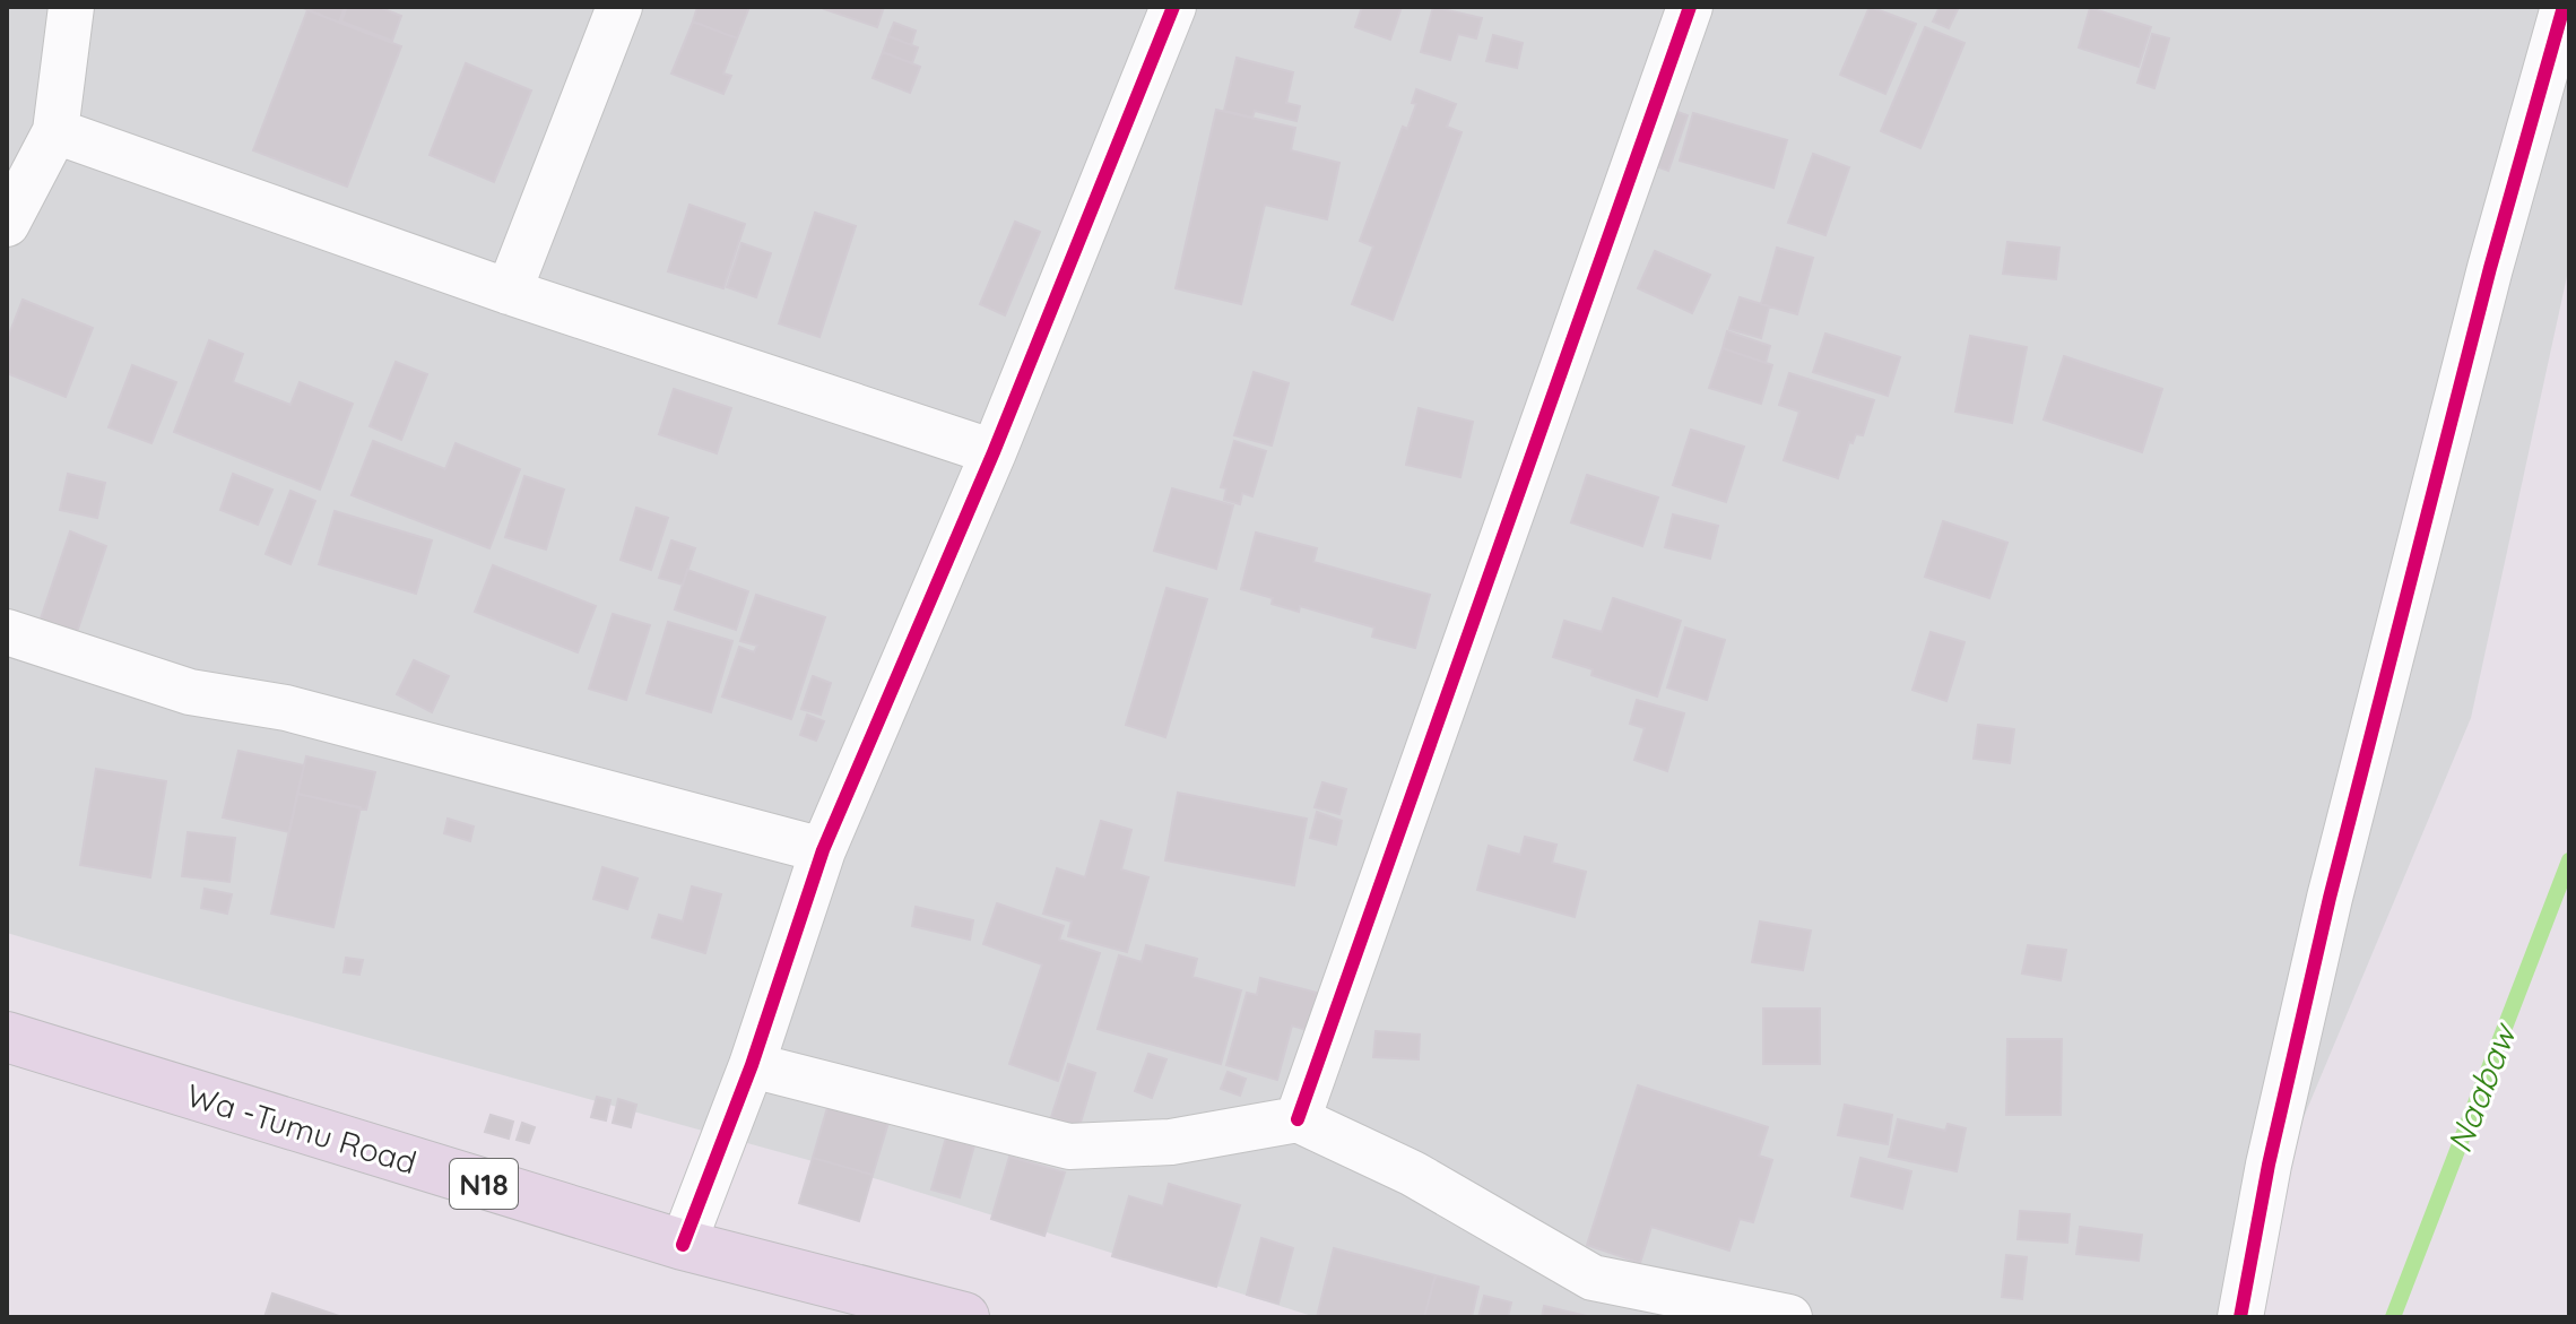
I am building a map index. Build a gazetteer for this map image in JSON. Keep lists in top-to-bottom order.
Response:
{
  "streets": {
    "highway": ["Wa -Tumu Road", "N18"]
  },
  "water": ["Naabaw"]
}
